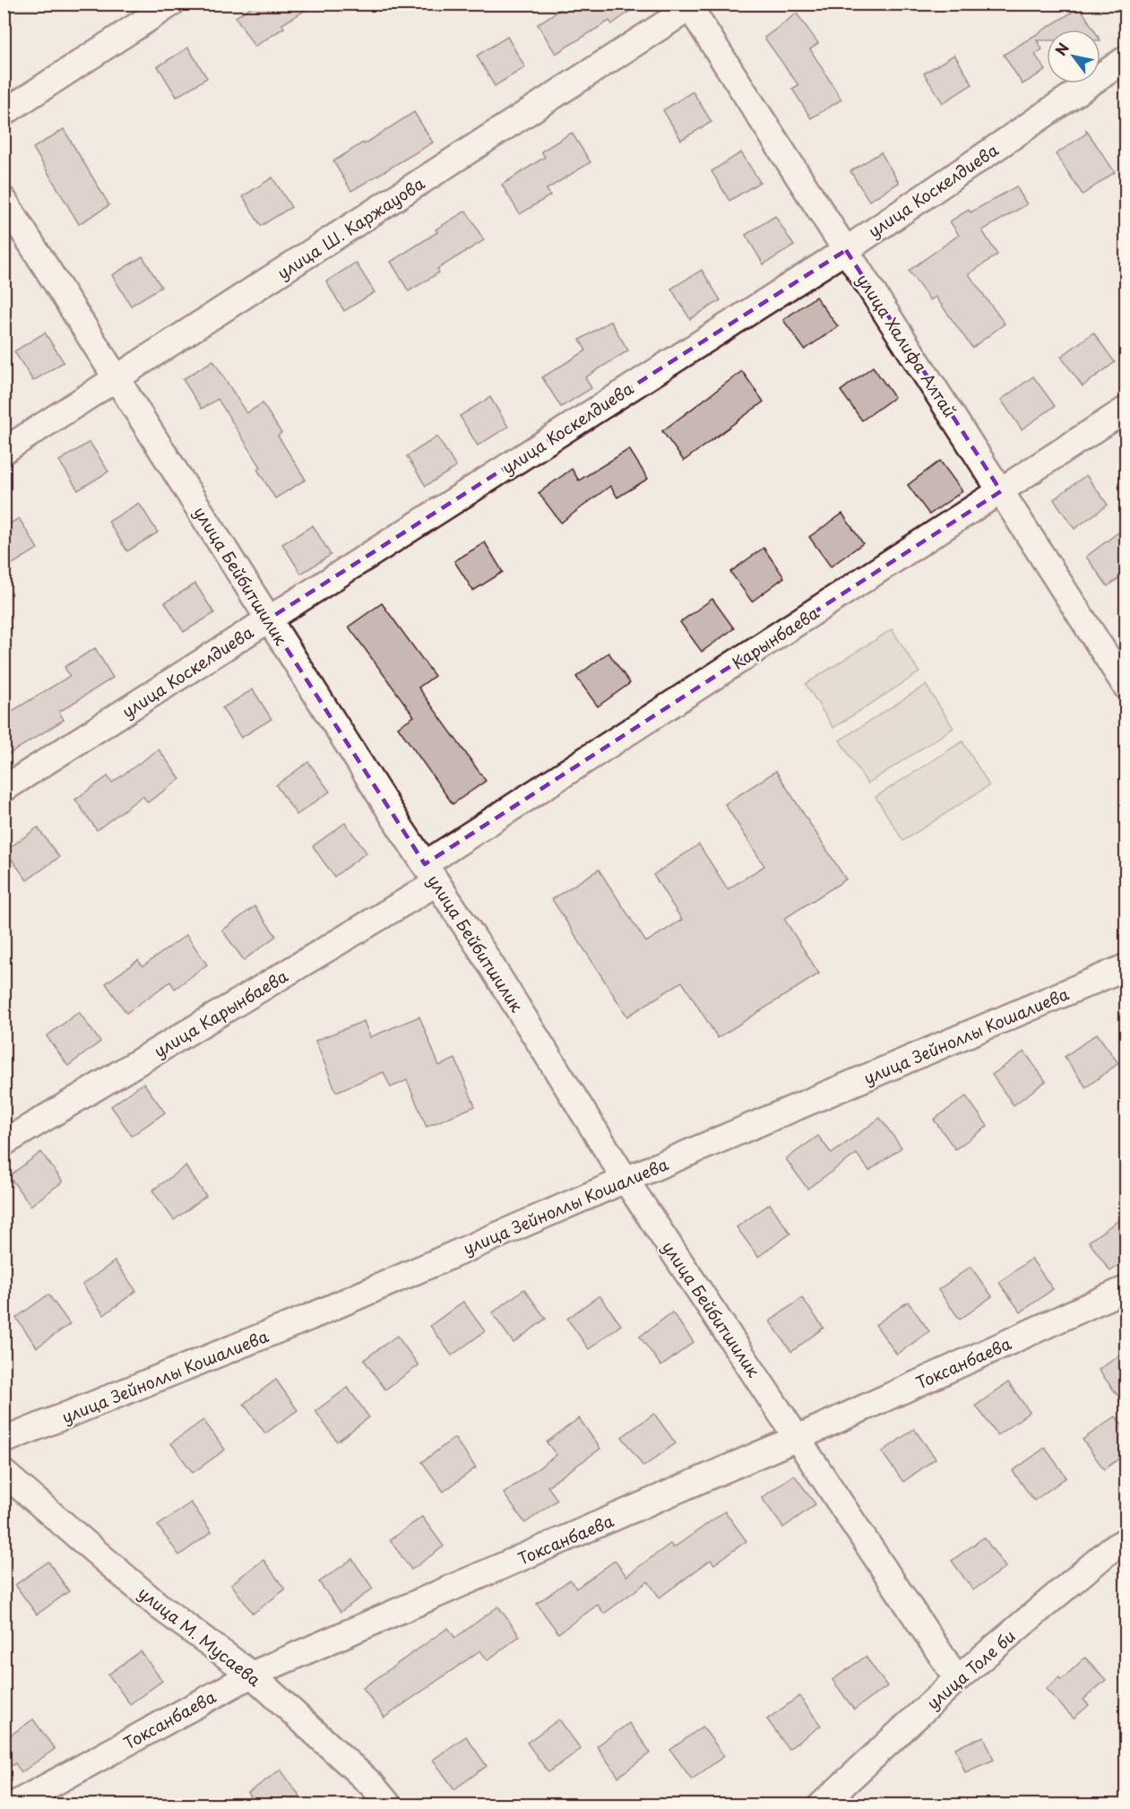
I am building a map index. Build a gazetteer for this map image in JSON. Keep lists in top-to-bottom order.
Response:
{
  "streets": {
    "street": [
      "улица Коскелдиева",
      "улица Ш. Каржауова",
      "улица Халифа Алтай",
      "улица Бейбитшилик",
      "Карынбаева",
      "улица Карынбаева",
      "улица Зейноллы Кошалиева",
      "Токсанбаева",
      "улица М. Мусаева",
      "улица Толе би"
    ]
  },
  "crossings": [
    ["улица Коскелдиева", "улица Халифа Алтай"],
    ["улица Коскелдиева", "улица Бейбитшилик"],
    ["улица Ш. Каржауова", "улица Халифа Алтай"],
    ["улица Ш. Каржауова", "улица Бейбитшилик"],
    ["улица Халифа Алтай", "Карынбаева"],
    ["улица Бейбитшилик", "Карынбаева"],
    ["улица Бейбитшилик", "улица Карынбаева"],
    ["улица Бейбитшилик", "улица Зейноллы Кошалиева"],
    ["улица Бейбитшилик", "Токсанбаева"],
    ["улица Бейбитшилик", "улица Толе би"],
    ["Карынбаева", "улица Карынбаева"],
    ["Токсанбаева", "улица М. Мусаева"]
  ],
  "north": "top left"
}
